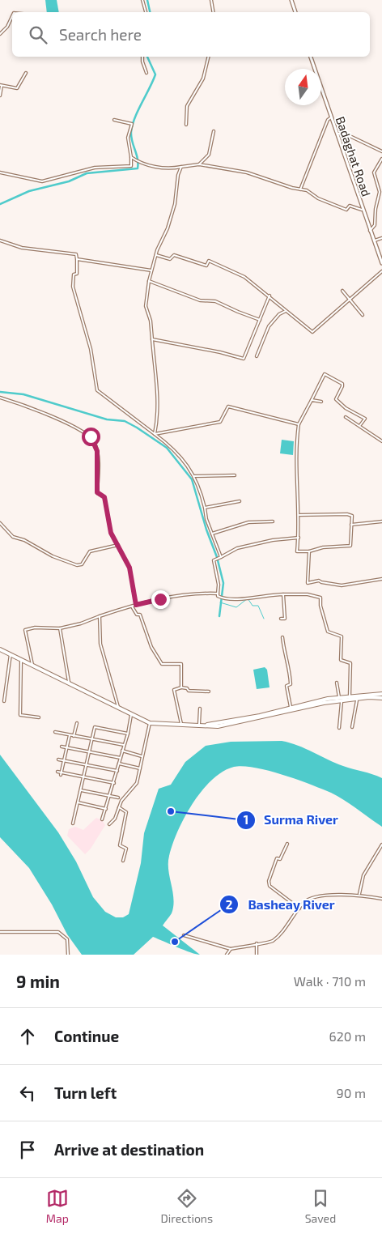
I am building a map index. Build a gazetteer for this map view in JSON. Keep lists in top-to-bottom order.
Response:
{
  "streets": {
    "main road": ["Badaghat Road"]
  },
  "places": ["Surma River", "Basheay River"],
  "north": "top",
  "page": {
    "search": "Search here",
    "heading": ["9 min", "Walk · 710 m"],
    "list": [
      ["Continue", "620 m"],
      ["Turn left", "90 m"],
      "Arrive at destination"
    ],
    "nav": ["Map", "Directions", "Saved"]
  }
}
